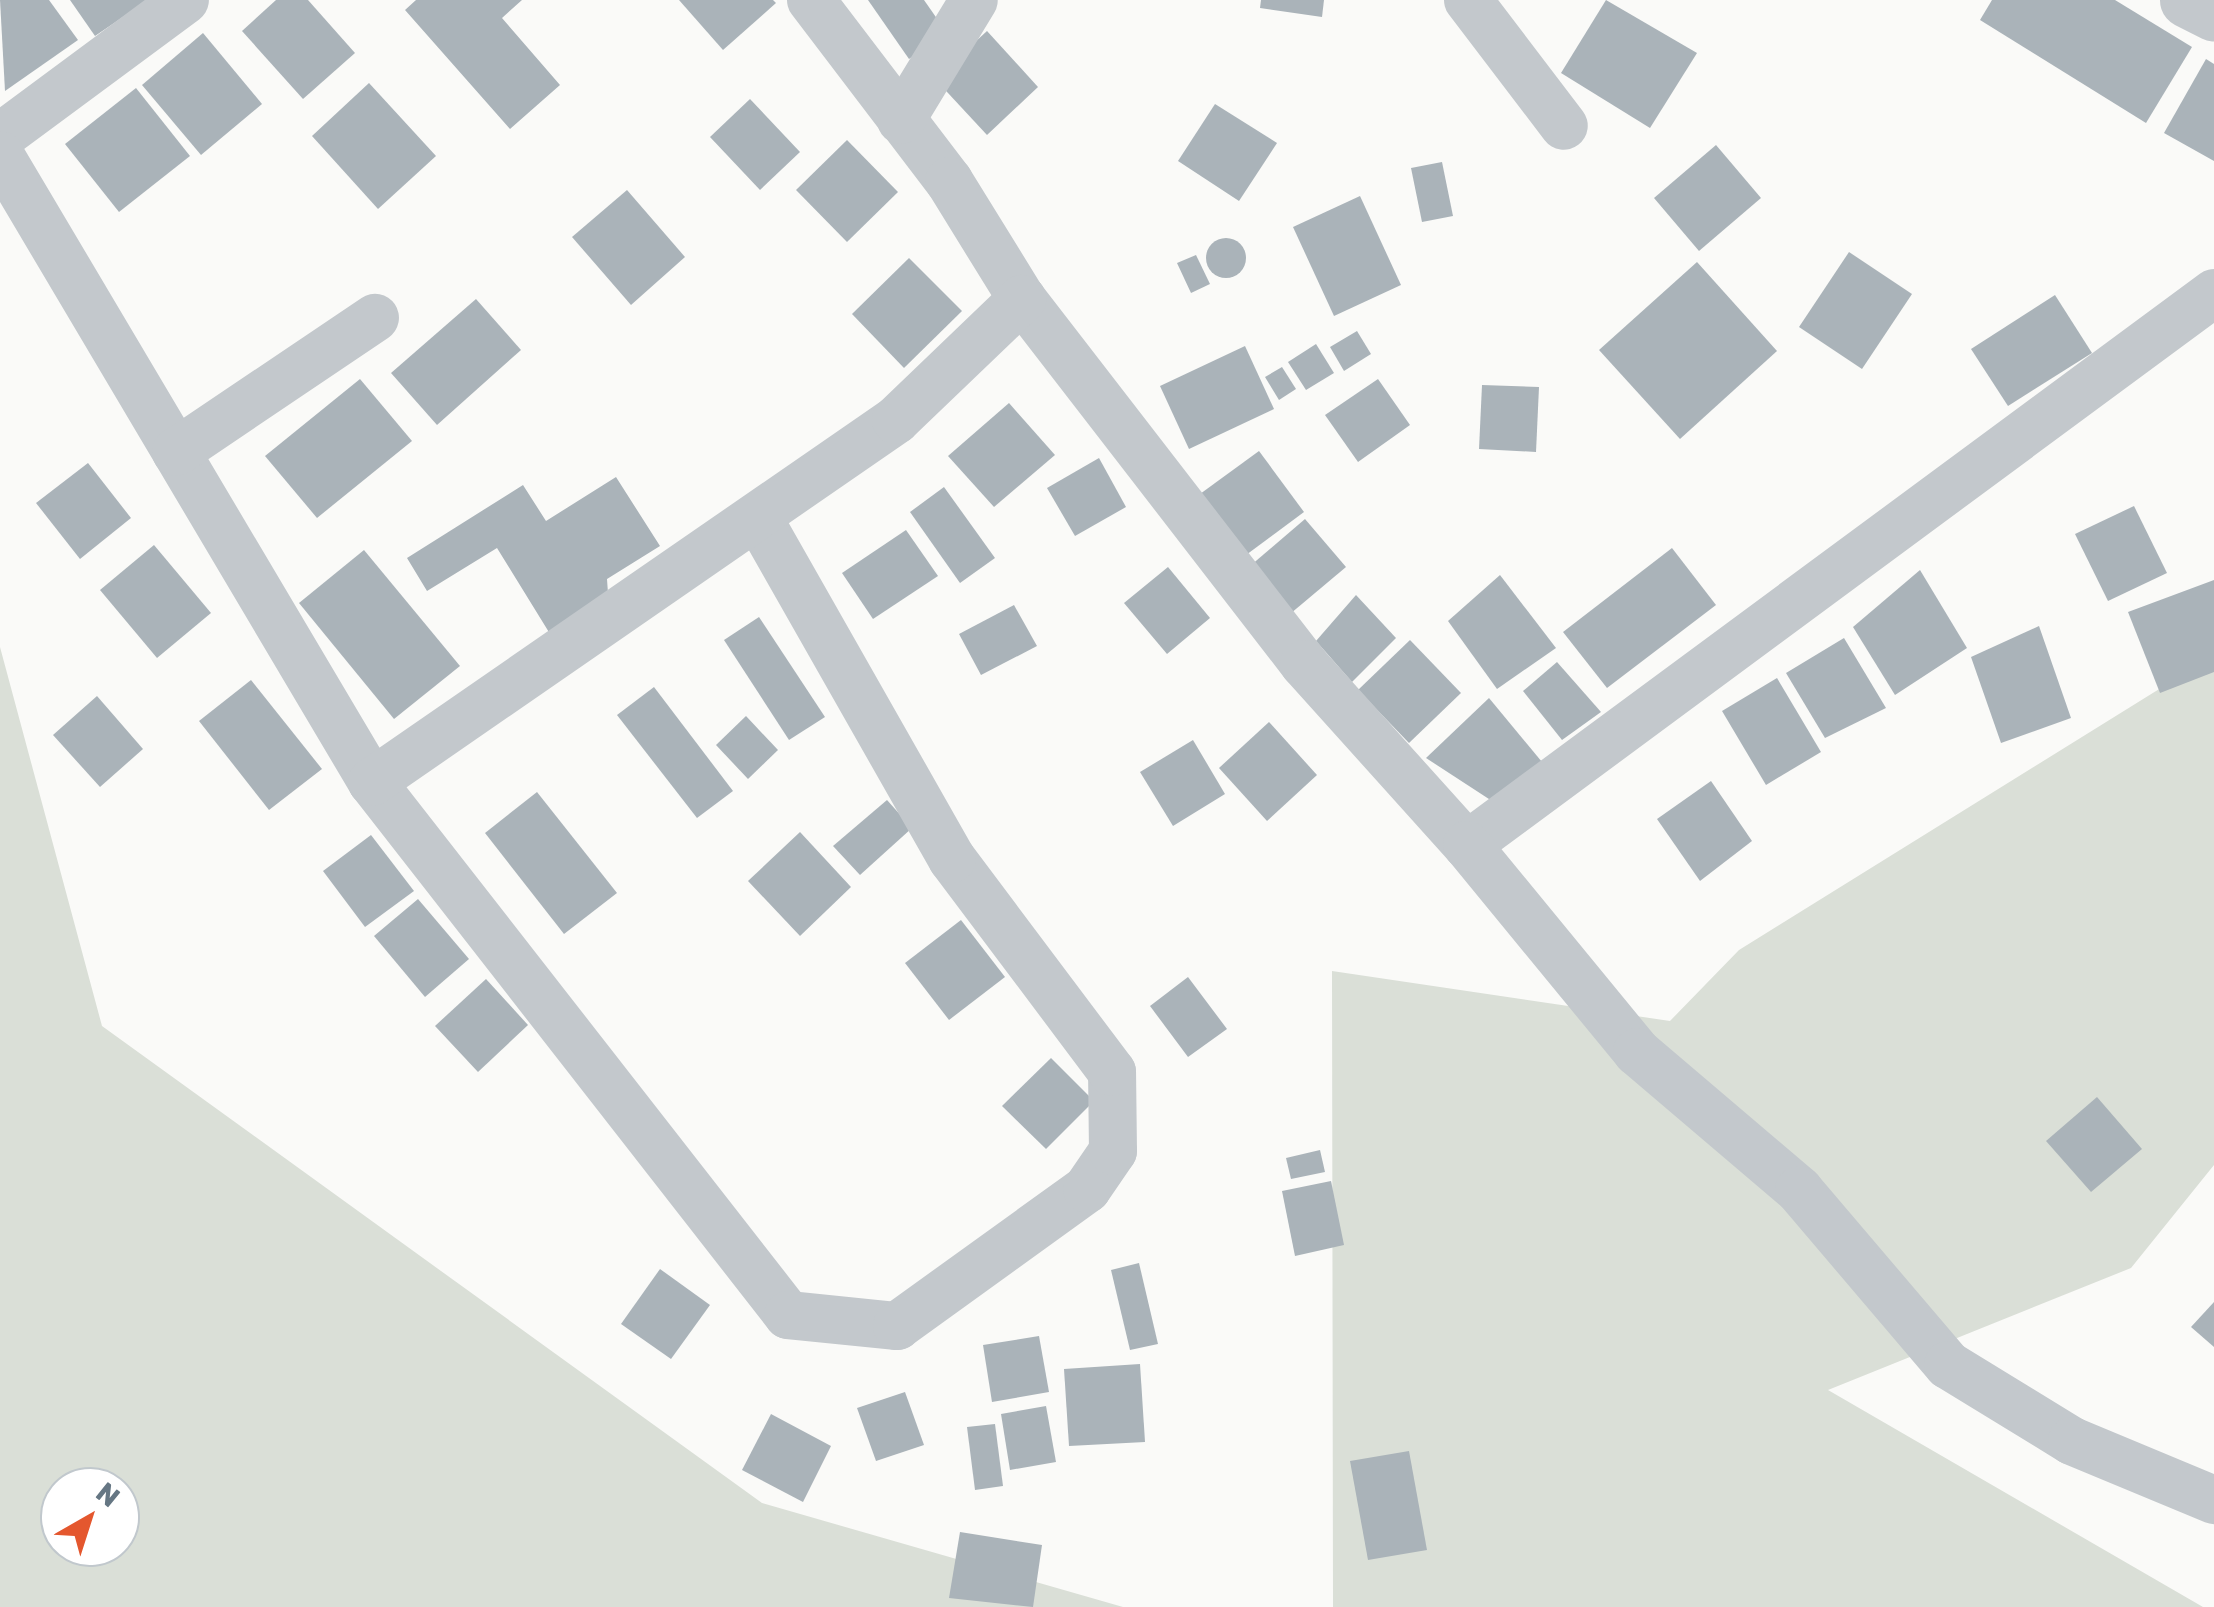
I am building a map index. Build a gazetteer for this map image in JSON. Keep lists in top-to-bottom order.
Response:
{
  "north": "top right"
}
